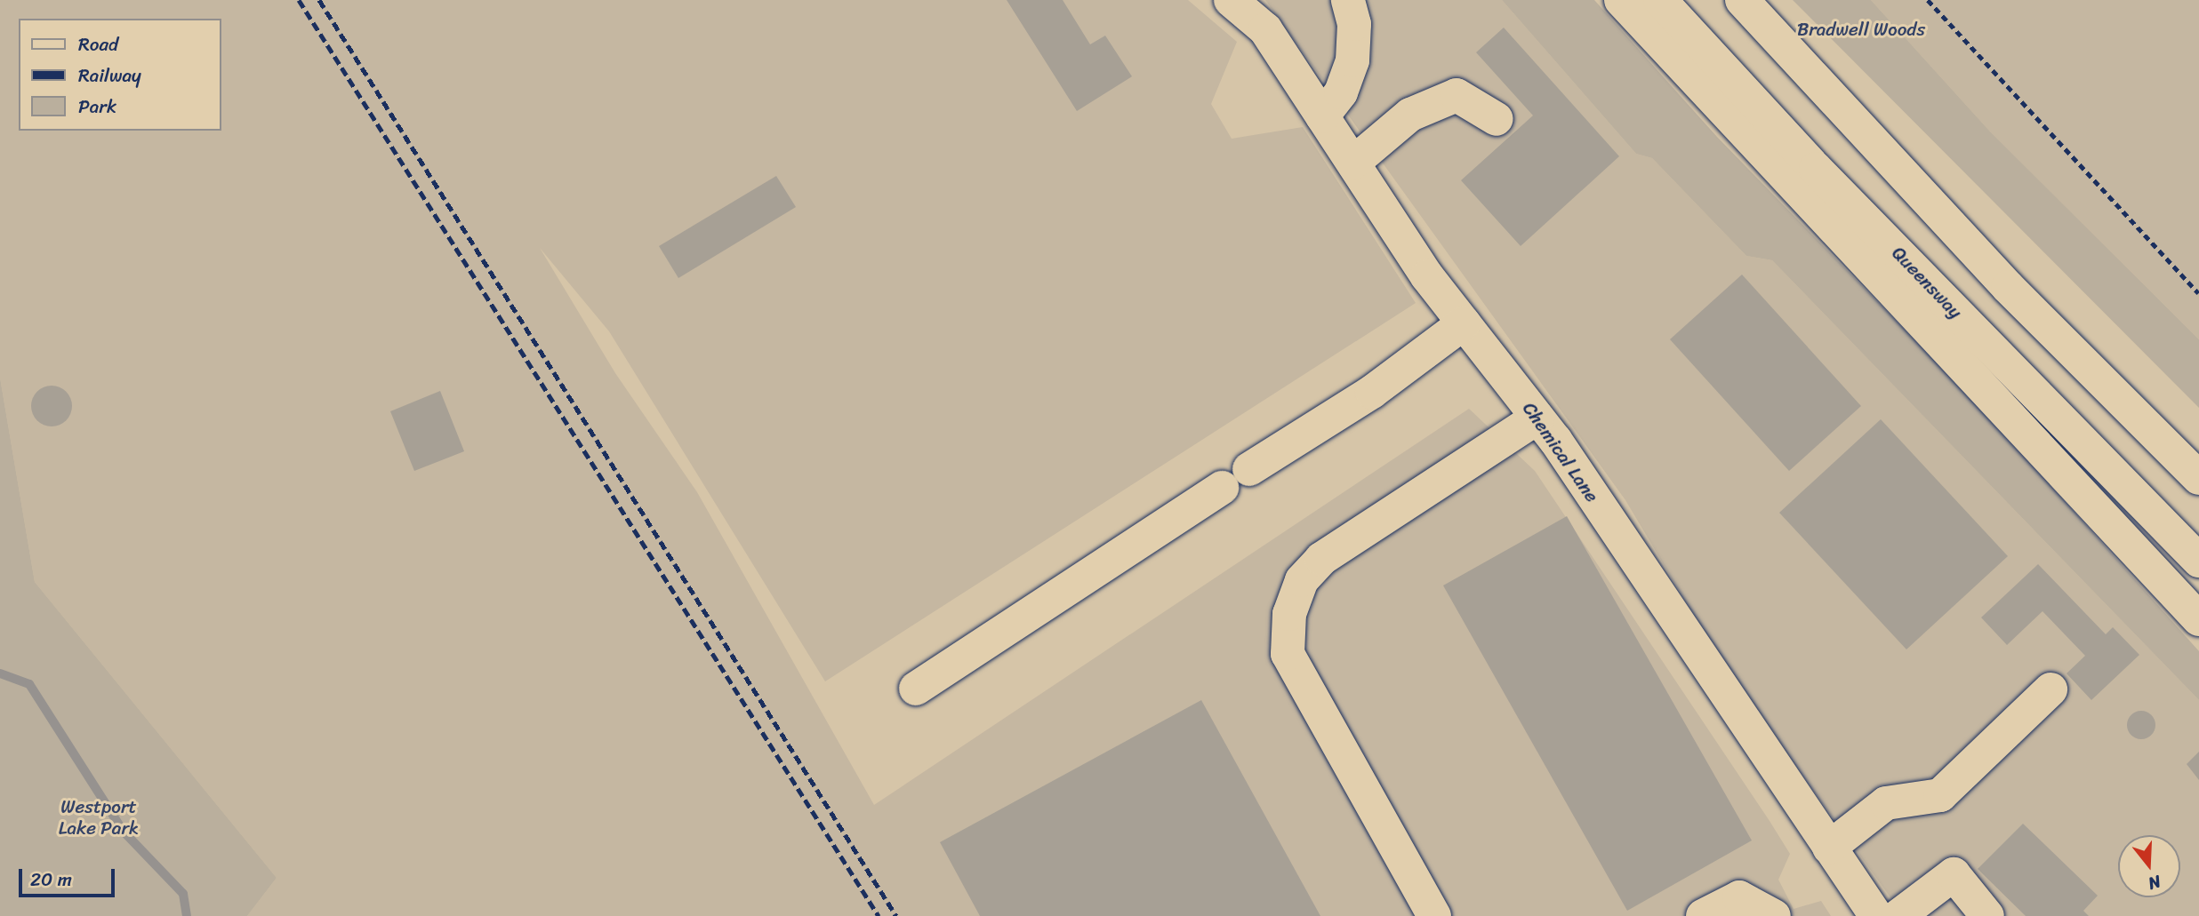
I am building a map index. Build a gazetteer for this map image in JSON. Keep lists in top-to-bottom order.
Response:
{
  "streets": {
    "main road": ["Queensway", "Chemical Lane"]
  },
  "parks": ["Bradwell Woods", "Westport Lake Park"],
  "legend": ["Road", "Railway", "Park"],
  "scale_bar": "20 m",
  "north": "bottom"
}
